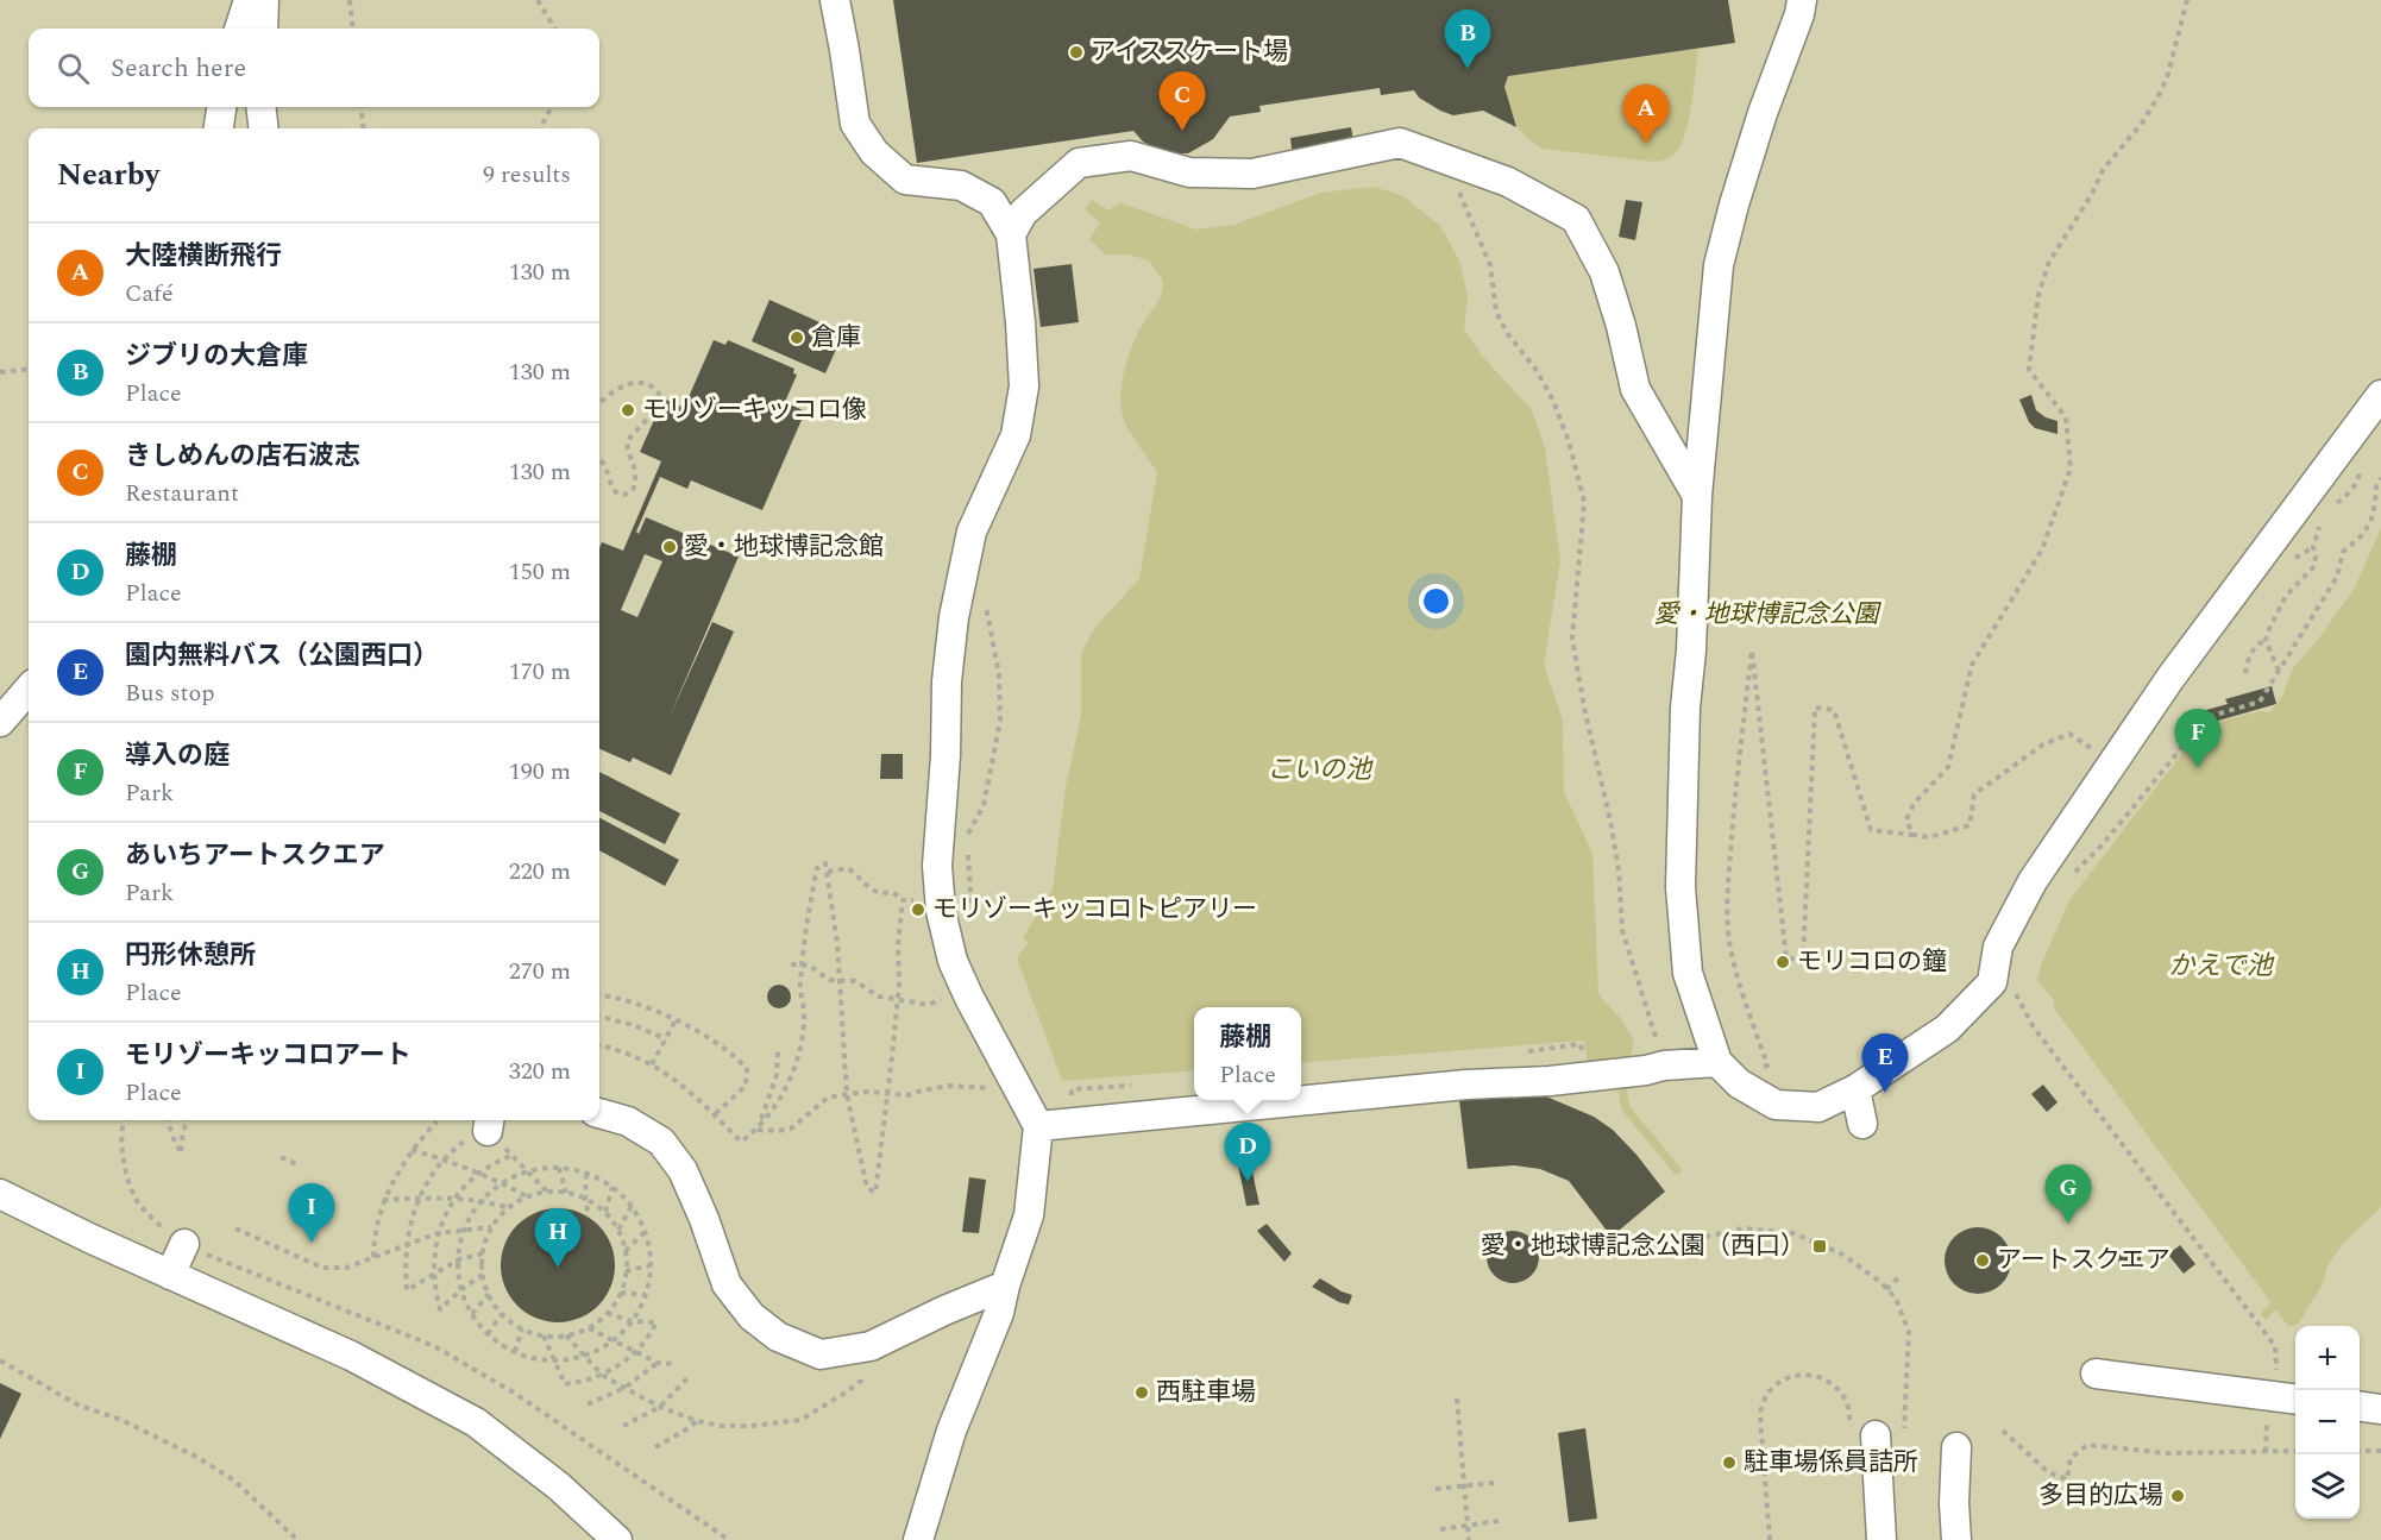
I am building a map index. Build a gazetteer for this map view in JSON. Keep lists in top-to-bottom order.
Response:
{
  "water": ["こいの池", "かえで池"],
  "parks": ["愛・地球博記念公園"],
  "places": {
    "other": [
      "アイススケート場",
      "倉庫",
      "モリゾーキッコロ像",
      "愛・地球博記念館",
      "モリゾーキッコロトピアリー",
      "モリコロの鐘",
      "アートスクエア",
      "西駐車場",
      "駐車場係員詰所",
      "多目的広場"
    ],
    "transit": ["愛・地球博記念公園（西口）"]
  },
  "page": {
    "pins": [
      "B",
      "C",
      "A",
      "F",
      "E",
      "D",
      "G",
      "I",
      "H"
    ],
    "search": "Search here",
    "heading": ["Nearby", "9 results"],
    "list": [
      {
        "mark": "A",
        "name": "大陸横断飛行",
        "note": "Café",
        "value": "130 m"
      },
      {
        "mark": "B",
        "name": "ジブリの大倉庫",
        "note": "Place",
        "value": "130 m"
      },
      {
        "mark": "C",
        "name": "きしめんの店石波志",
        "note": "Restaurant",
        "value": "130 m"
      },
      {
        "mark": "D",
        "name": "藤棚",
        "note": "Place",
        "value": "150 m"
      },
      {
        "mark": "E",
        "name": "園内無料バス（公園西口）",
        "note": "Bus stop",
        "value": "170 m"
      },
      {
        "mark": "F",
        "name": "導入の庭",
        "note": "Park",
        "value": "190 m"
      },
      {
        "mark": "G",
        "name": "あいちアートスクエア",
        "note": "Park",
        "value": "220 m"
      },
      {
        "mark": "H",
        "name": "円形休憩所",
        "note": "Place",
        "value": "270 m"
      },
      {
        "mark": "I",
        "name": "モリゾーキッコロアート",
        "note": "Place",
        "value": "320 m"
      }
    ],
    "popup": ["藤棚", "Place"],
    "map_buttons": ["+", "−"]
  }
}
